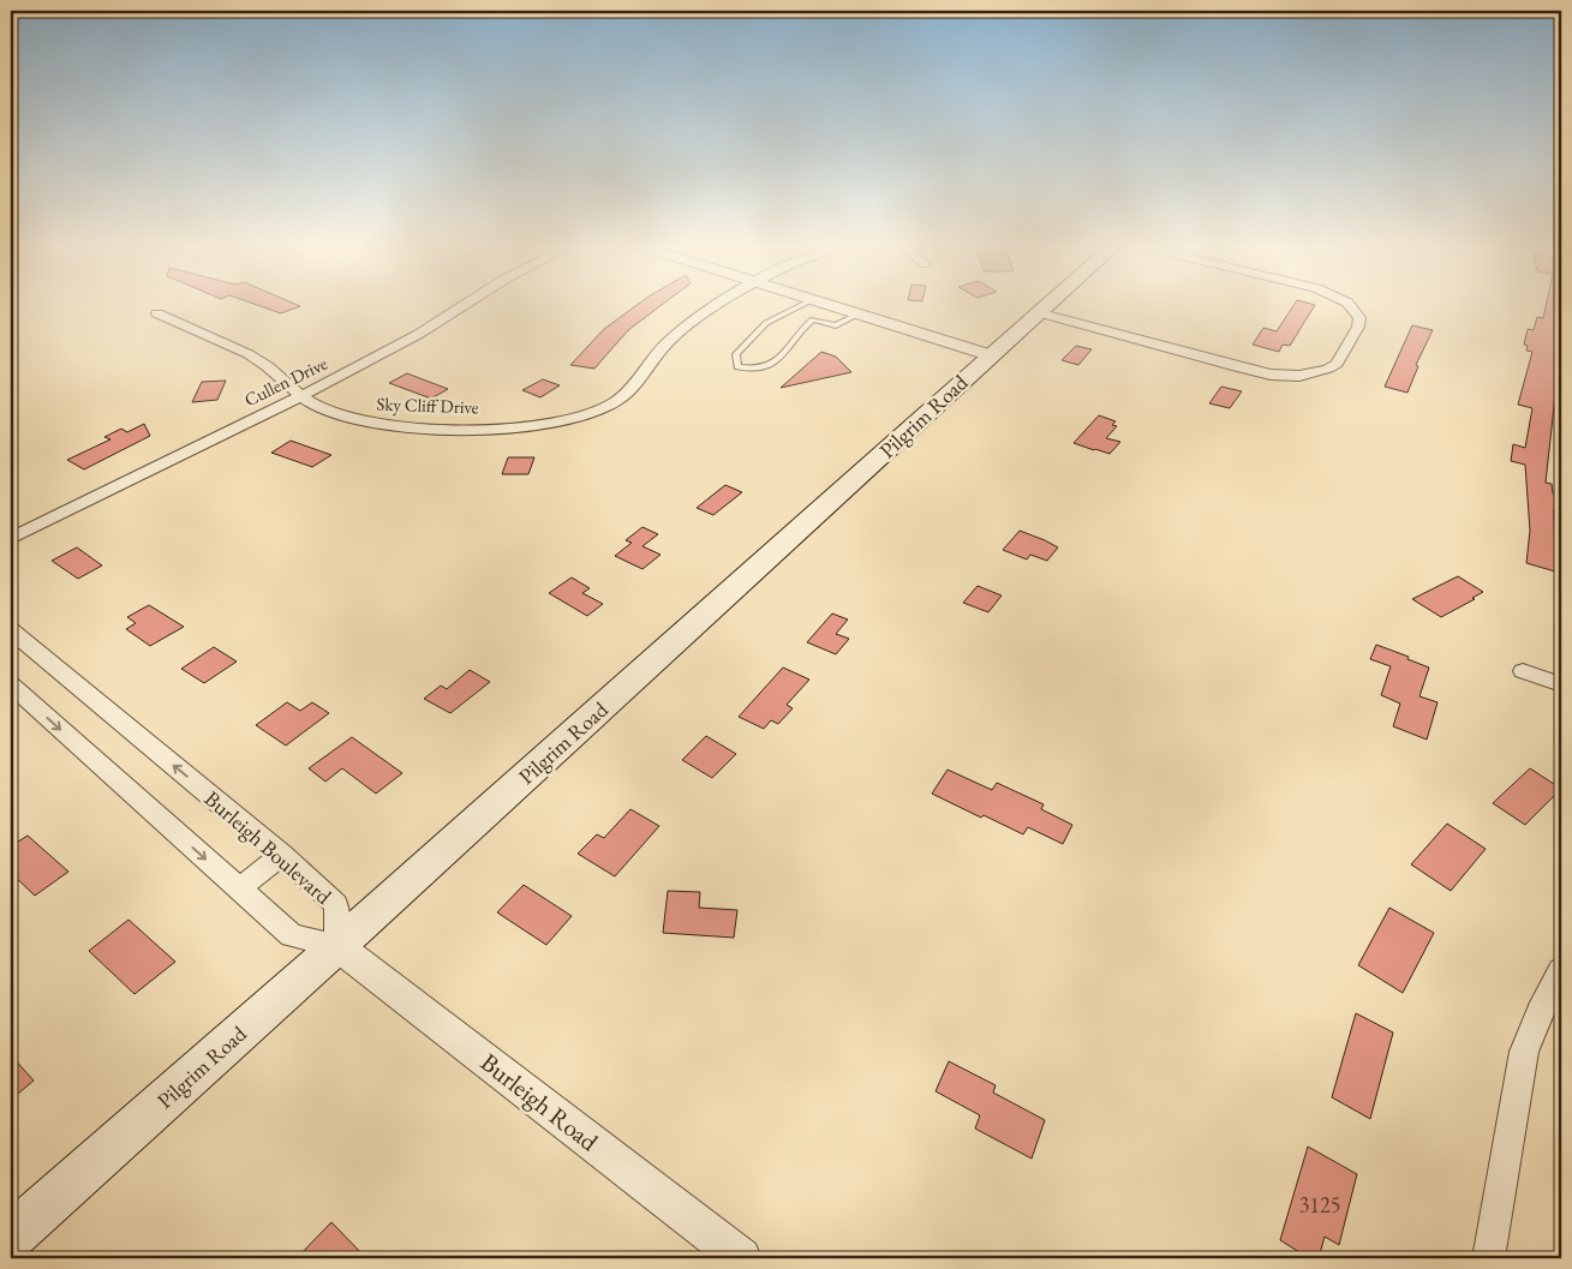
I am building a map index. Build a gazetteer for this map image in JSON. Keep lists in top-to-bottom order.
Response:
{
  "streets": {
    "main road": ["Pilgrim Road"],
    "street": [
      "Cullen Drive",
      "Sky Cliff Drive",
      "Burleigh Boulevard",
      "Burleigh Road"
    ]
  },
  "crossings": [
    ["Cullen Drive", "Sky Cliff Drive"],
    ["Pilgrim Road", "Burleigh Boulevard"],
    ["Pilgrim Road", "Burleigh Road"],
    ["Burleigh Boulevard", "Burleigh Road"]
  ],
  "house_numbers": ["3125"]
}
